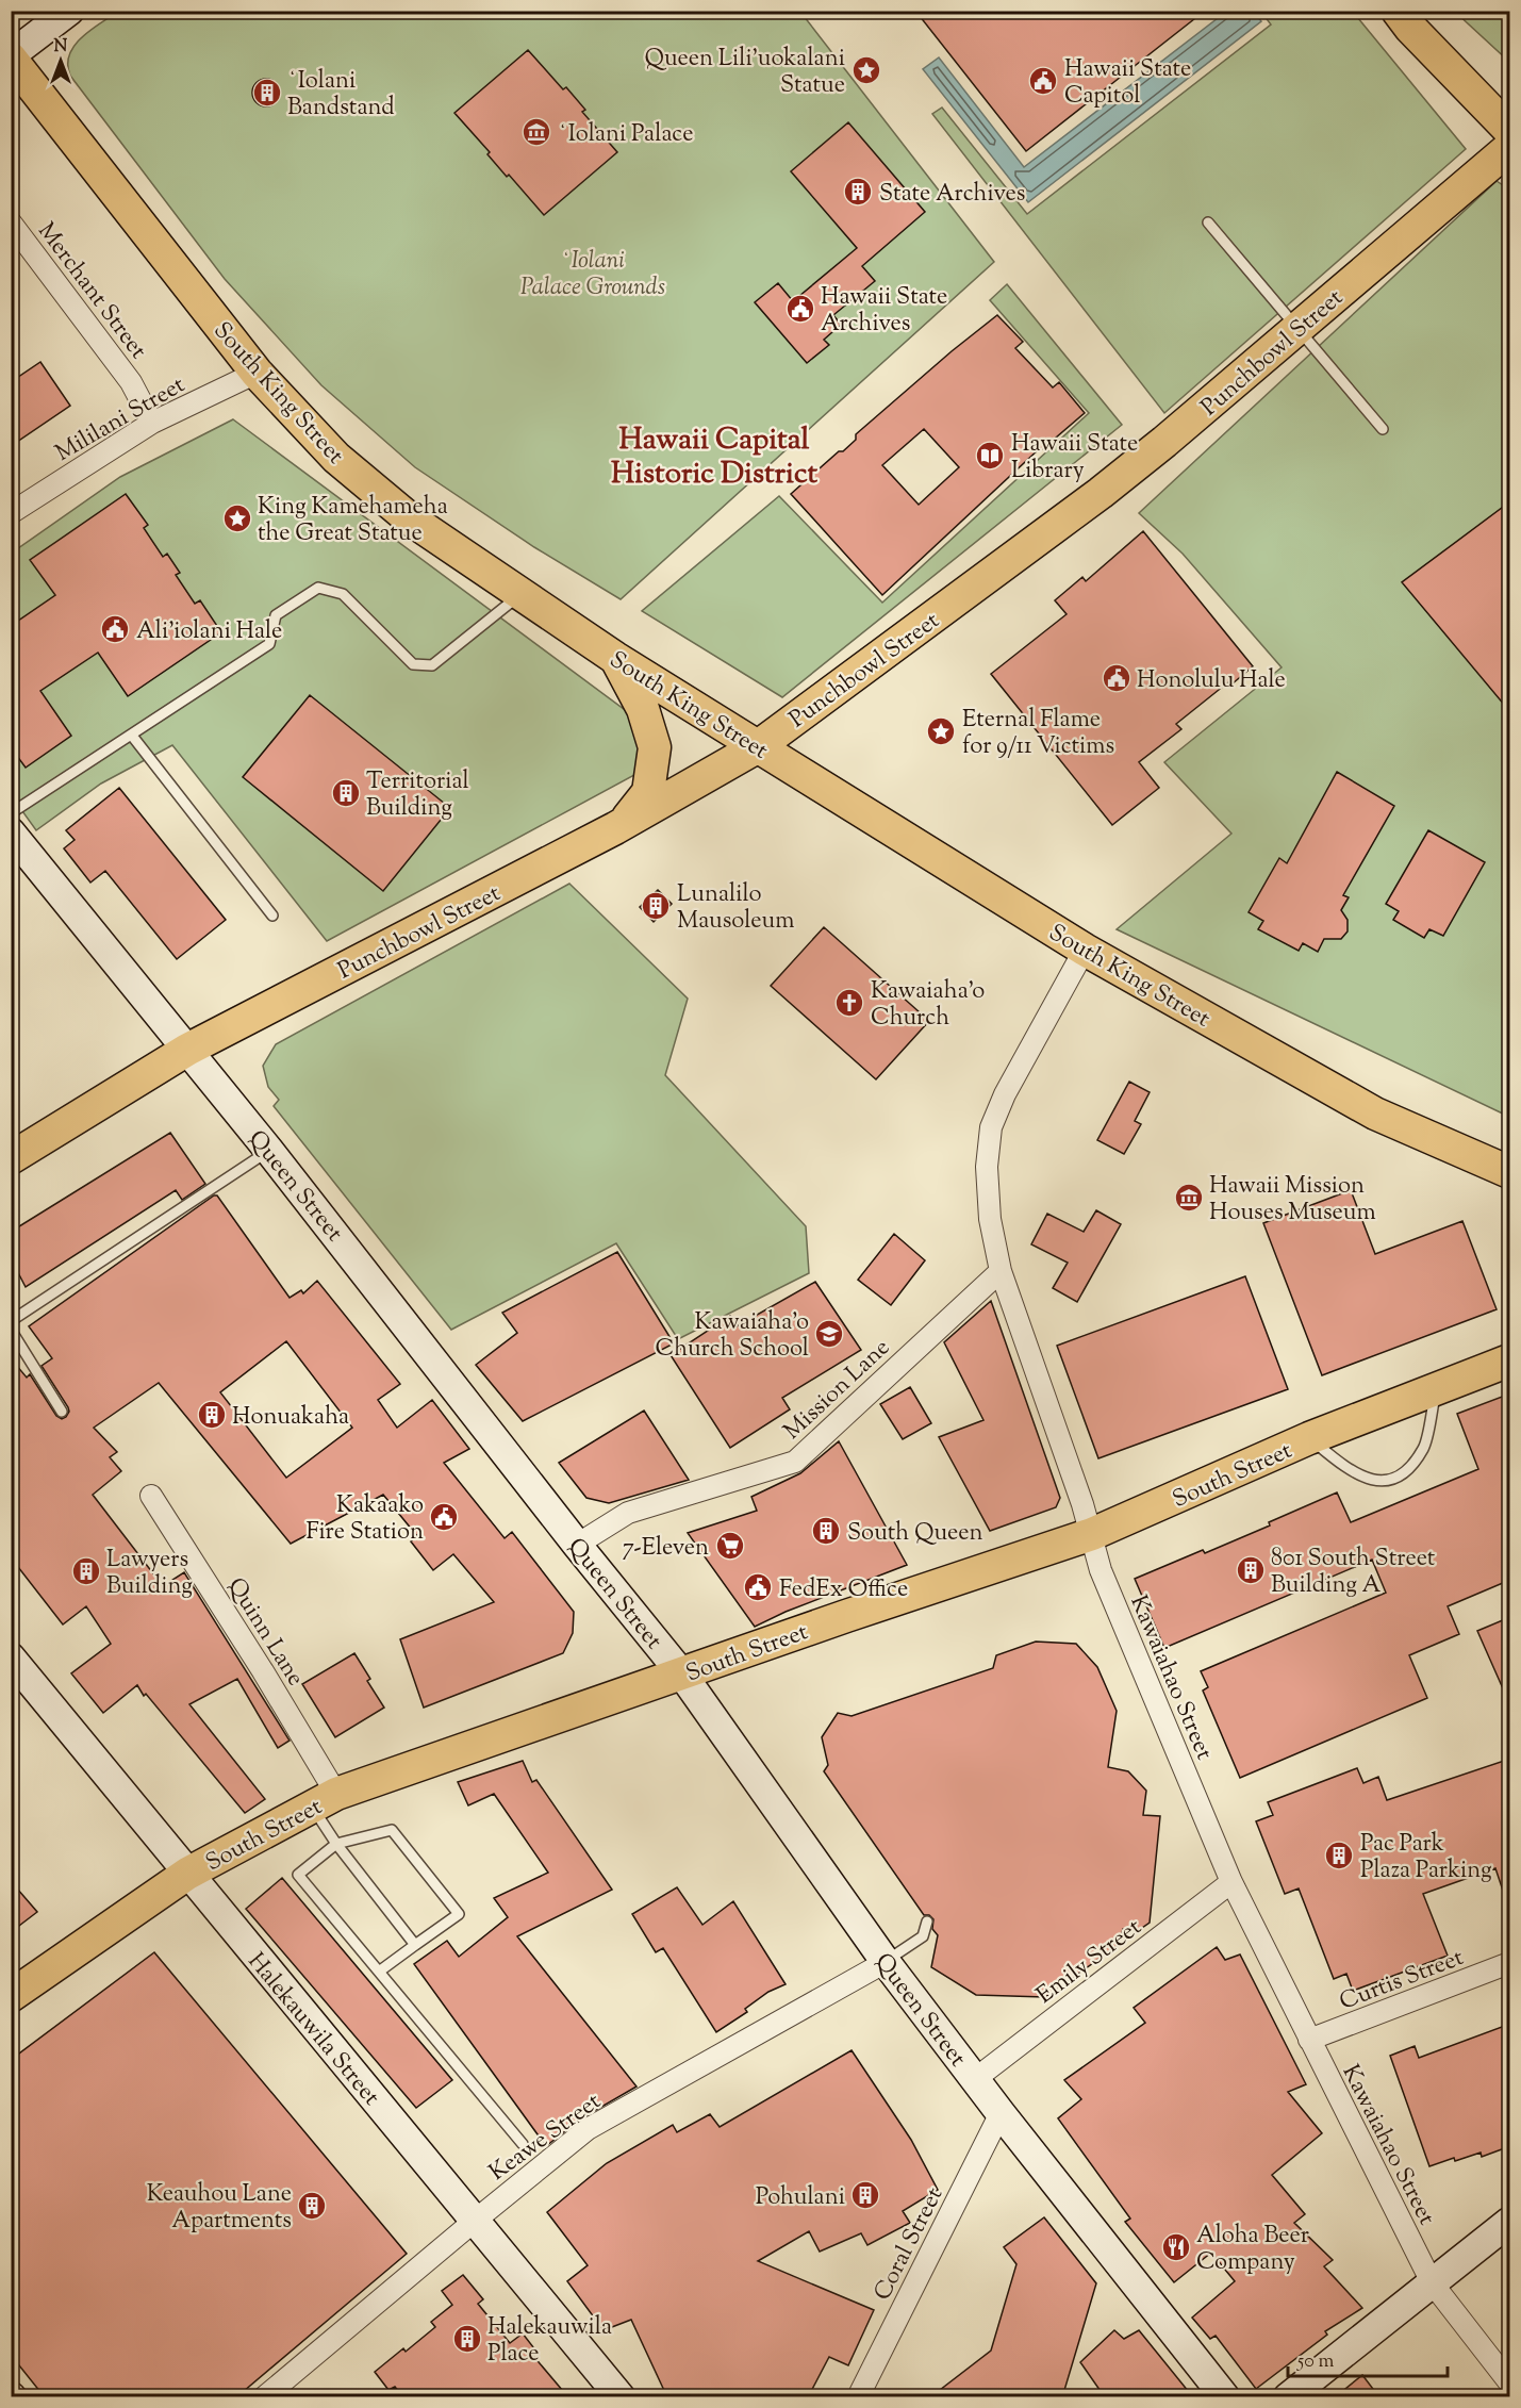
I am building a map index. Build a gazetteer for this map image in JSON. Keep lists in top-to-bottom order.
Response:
{
  "streets": {
    "main road": ["Punchbowl Street", "South King Street", "South Street"],
    "street": [
      "Merchant Street",
      "Mililani Street",
      "Queen Street",
      "Mission Lane",
      "Quinn Lane",
      "Kawaiahao Street",
      "Emily Street",
      "Curtis Street",
      "Halekauwila Street",
      "Keawe Street",
      "Coral Street"
    ]
  },
  "crossings": [
    ["Merchant Street", "Mililani Street"],
    ["Punchbowl Street", "South King Street"],
    ["Punchbowl Street", "Queen Street"],
    ["South King Street", "Mililani Street"],
    ["South King Street", "Kawaiahao Street"],
    ["Queen Street", "Mission Lane"],
    ["Queen Street", "South Street"],
    ["Queen Street", "Emily Street"],
    ["Queen Street", "Keawe Street"],
    ["Queen Street", "Coral Street"],
    ["Mission Lane", "Kawaiahao Street"],
    ["South Street", "Quinn Lane"],
    ["South Street", "Kawaiahao Street"],
    ["South Street", "Halekauwila Street"],
    ["Kawaiahao Street", "Emily Street"],
    ["Kawaiahao Street", "Curtis Street"],
    ["Halekauwila Street", "Keawe Street"]
  ],
  "districts": ["Hawaii Capital Historic District"],
  "parks": ["ʻIolani Palace Grounds"],
  "places": {
    "place": ["Queen Lili'uokalani Statue", "King Kamehameha the Great Statue", "Eternal Flame for 9/11 Victims"],
    "public building": [
      "Hawaii State Capitol",
      "Hawaii State Archives",
      "Ali'iolani Hale",
      "Honolulu Hale",
      "Kakaako Fire Station",
      "FedEx Office"
    ],
    "building": [
      "ʻIolani Bandstand",
      "State Archives",
      "Territorial Building",
      "Lunalilo Mausoleum",
      "Honuakaha",
      "South Queen",
      "801 South Street Building A",
      "Lawyers Building",
      "Pac Park Plaza Parking",
      "Pohulani",
      "Keauhou Lane Apartments",
      "Halekauwila Place"
    ],
    "museum": ["ʻIolani Palace", "Hawaii Mission Houses Museum"],
    "library": ["Hawaii State Library"],
    "church": ["Kawaiaha'o Church"],
    "school or university": ["Kawaiaha'o Church School"],
    "supermarket": ["7-Eleven"],
    "restaurant": ["Aloha Beer Company"]
  },
  "scale_bar": "50 m",
  "north": "top"
}
